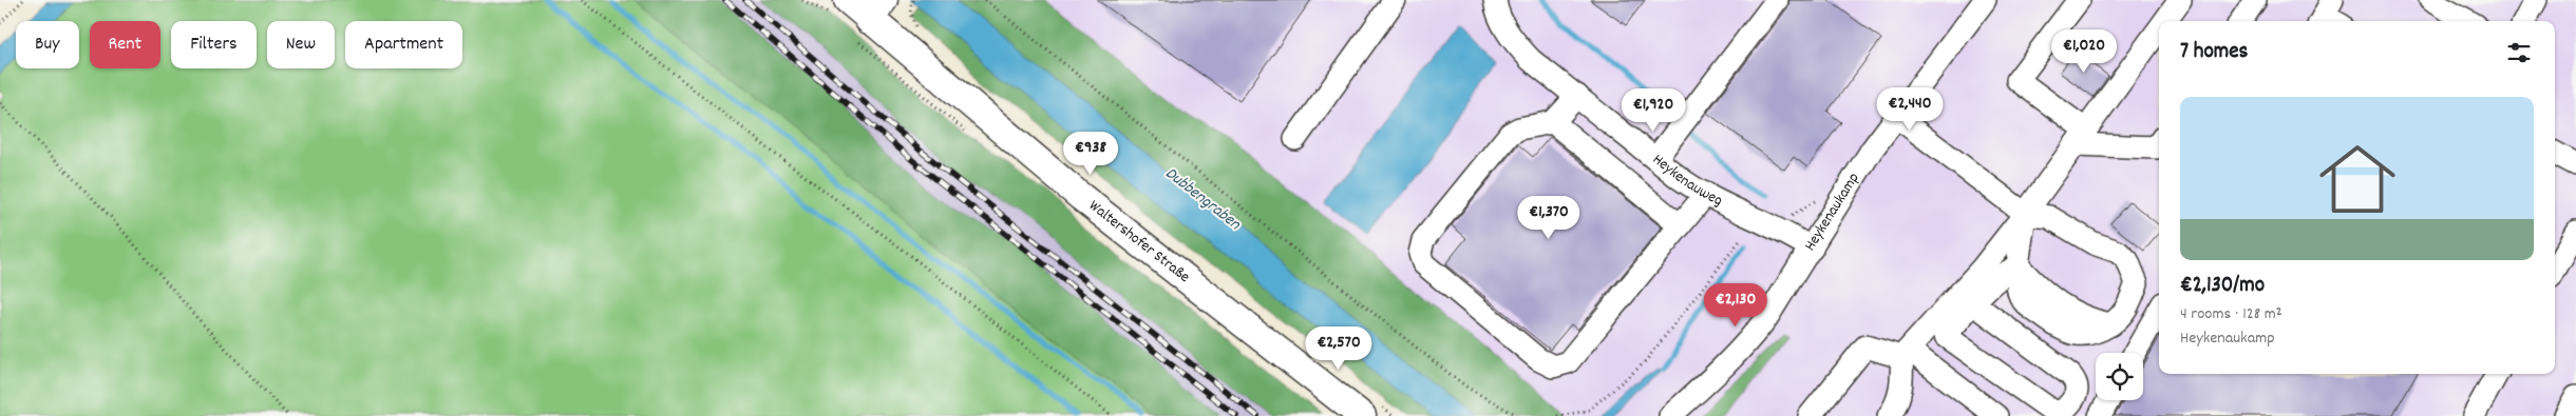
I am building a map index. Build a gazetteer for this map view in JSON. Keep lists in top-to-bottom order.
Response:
{
  "streets": {
    "main road": ["Waltershofer Straße"],
    "street": ["Heykenauweg", "Heykenaukamp"]
  },
  "crossings": [
    ["Heykenauweg", "Heykenaukamp"]
  ],
  "water": ["Dubbengraben"],
  "page": {
    "chip": [
      "Buy",
      "Rent",
      "Filters",
      "New",
      "Apartment"
    ],
    "heading": "7 homes",
    "price": [
      "€1,020",
      "€2,440",
      "€1,920",
      "€938",
      "€1,370",
      "€2,130",
      "€2,570"
    ],
    "list": [
      {
        "name": "€2,130/mo",
        "note": "4 rooms · 128 m² · Heykenaukamp"
      }
    ]
  }
}
